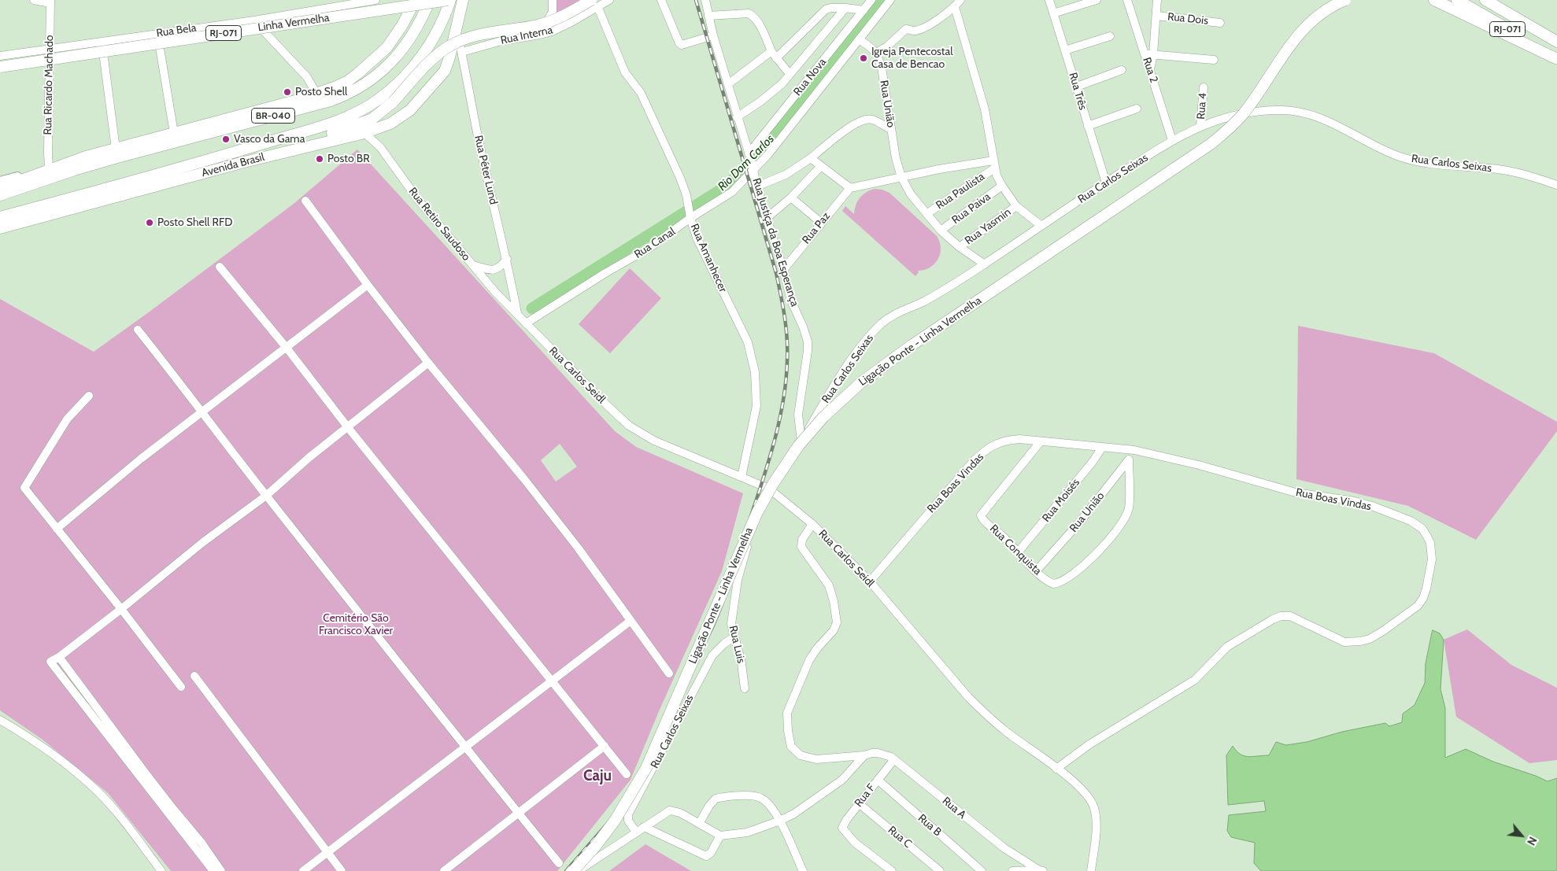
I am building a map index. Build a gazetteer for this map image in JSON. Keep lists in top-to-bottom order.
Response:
{
  "streets": {
    "highway": [
      "Linha Vermelha",
      "RJ-071",
      "BR-040",
      "Avenida Brasil",
      "Ligação Ponte - Linha Vermelha"
    ],
    "street": [
      "Rua Dois",
      "Rua Bela",
      "Rua Interna",
      "Rua 2",
      "Rua Nova",
      "Rua Ricardo Machado",
      "Rua Três",
      "Rua União",
      "Rua 4",
      "Rua Carlos Seixas",
      "Rua Péter Lund",
      "Rua Paulista",
      "Rua Paiva",
      "Rua Retiro Saudoso",
      "Rua Yasmin",
      "Rua Paz",
      "Rua Justiça da Boa Esperança",
      "Rua Canal",
      "Rua Amanhecer",
      "Rua Carlos Seidl",
      "Rua Boas Vindas",
      "Rua Moisés",
      "Rua Conquista",
      "Rua Luis",
      "Rua F",
      "Rua A",
      "Rua B",
      "Rua C"
    ]
  },
  "crossings": [
    ["Linha Vermelha", "Avenida Brasil"],
    ["Rua Bela", "Rua Ricardo Machado"],
    ["Rua Interna", "Rua Péter Lund"],
    ["Rua Interna", "Rua Amanhecer"],
    ["Rua 2", "Rua Carlos Seixas"],
    ["Rua Nova", "Rua Justiça da Boa Esperança"],
    ["Rua Nova", "Rua Canal"],
    ["Rua Três", "Rua Carlos Seixas"],
    ["Rua União", "Rua Carlos Seixas"],
    ["Rua União", "Rua Paulista"],
    ["Rua União", "Rua Paiva"],
    ["Rua União", "Rua Yasmin"],
    ["Rua União", "Rua Boas Vindas"],
    ["Rua União", "Rua Conquista"],
    ["Rua 4", "Rua Carlos Seixas"],
    ["Rua Carlos Seixas", "Rua Justiça da Boa Esperança"],
    ["Rua Carlos Seixas", "Rua Carlos Seidl"],
    ["Rua Carlos Seixas", "Rua Luis"],
    ["Avenida Brasil", "Rua Péter Lund"],
    ["Avenida Brasil", "Rua Retiro Saudoso"],
    ["Rua Péter Lund", "Rua Retiro Saudoso"],
    ["Rua Péter Lund", "Rua Carlos Seidl"],
    ["Rua Retiro Saudoso", "Rua Carlos Seidl"],
    ["Rua Paz", "Rua Justiça da Boa Esperança"],
    ["Rua Justiça da Boa Esperança", "Rua Canal"],
    ["Rua Canal", "Rua Amanhecer"],
    ["Rua Canal", "Rua Carlos Seidl"],
    ["Rua Amanhecer", "Rua Carlos Seidl"],
    ["Rua Carlos Seidl", "Rua Boas Vindas"],
    ["Rua Carlos Seidl", "Rua Luis"],
    ["Rua Carlos Seidl", "Rua A"],
    ["Rua Boas Vindas", "Rua Moisés"],
    ["Rua Boas Vindas", "Rua Conquista"],
    ["Rua Moisés", "Rua Conquista"],
    ["Rua F", "Rua A"],
    ["Rua F", "Rua B"],
    ["Rua F", "Rua C"]
  ],
  "districts": ["Caju"],
  "water": ["Rio Dom Carlos"],
  "parks": ["Cemitério São Francisco Xavier"],
  "places": [
    "Igreja Pentecostal Casa de Bencao",
    "Posto Shell",
    "Vasco da Gama",
    "Posto BR",
    "Posto Shell RFD"
  ],
  "north": "bottom right"
}
